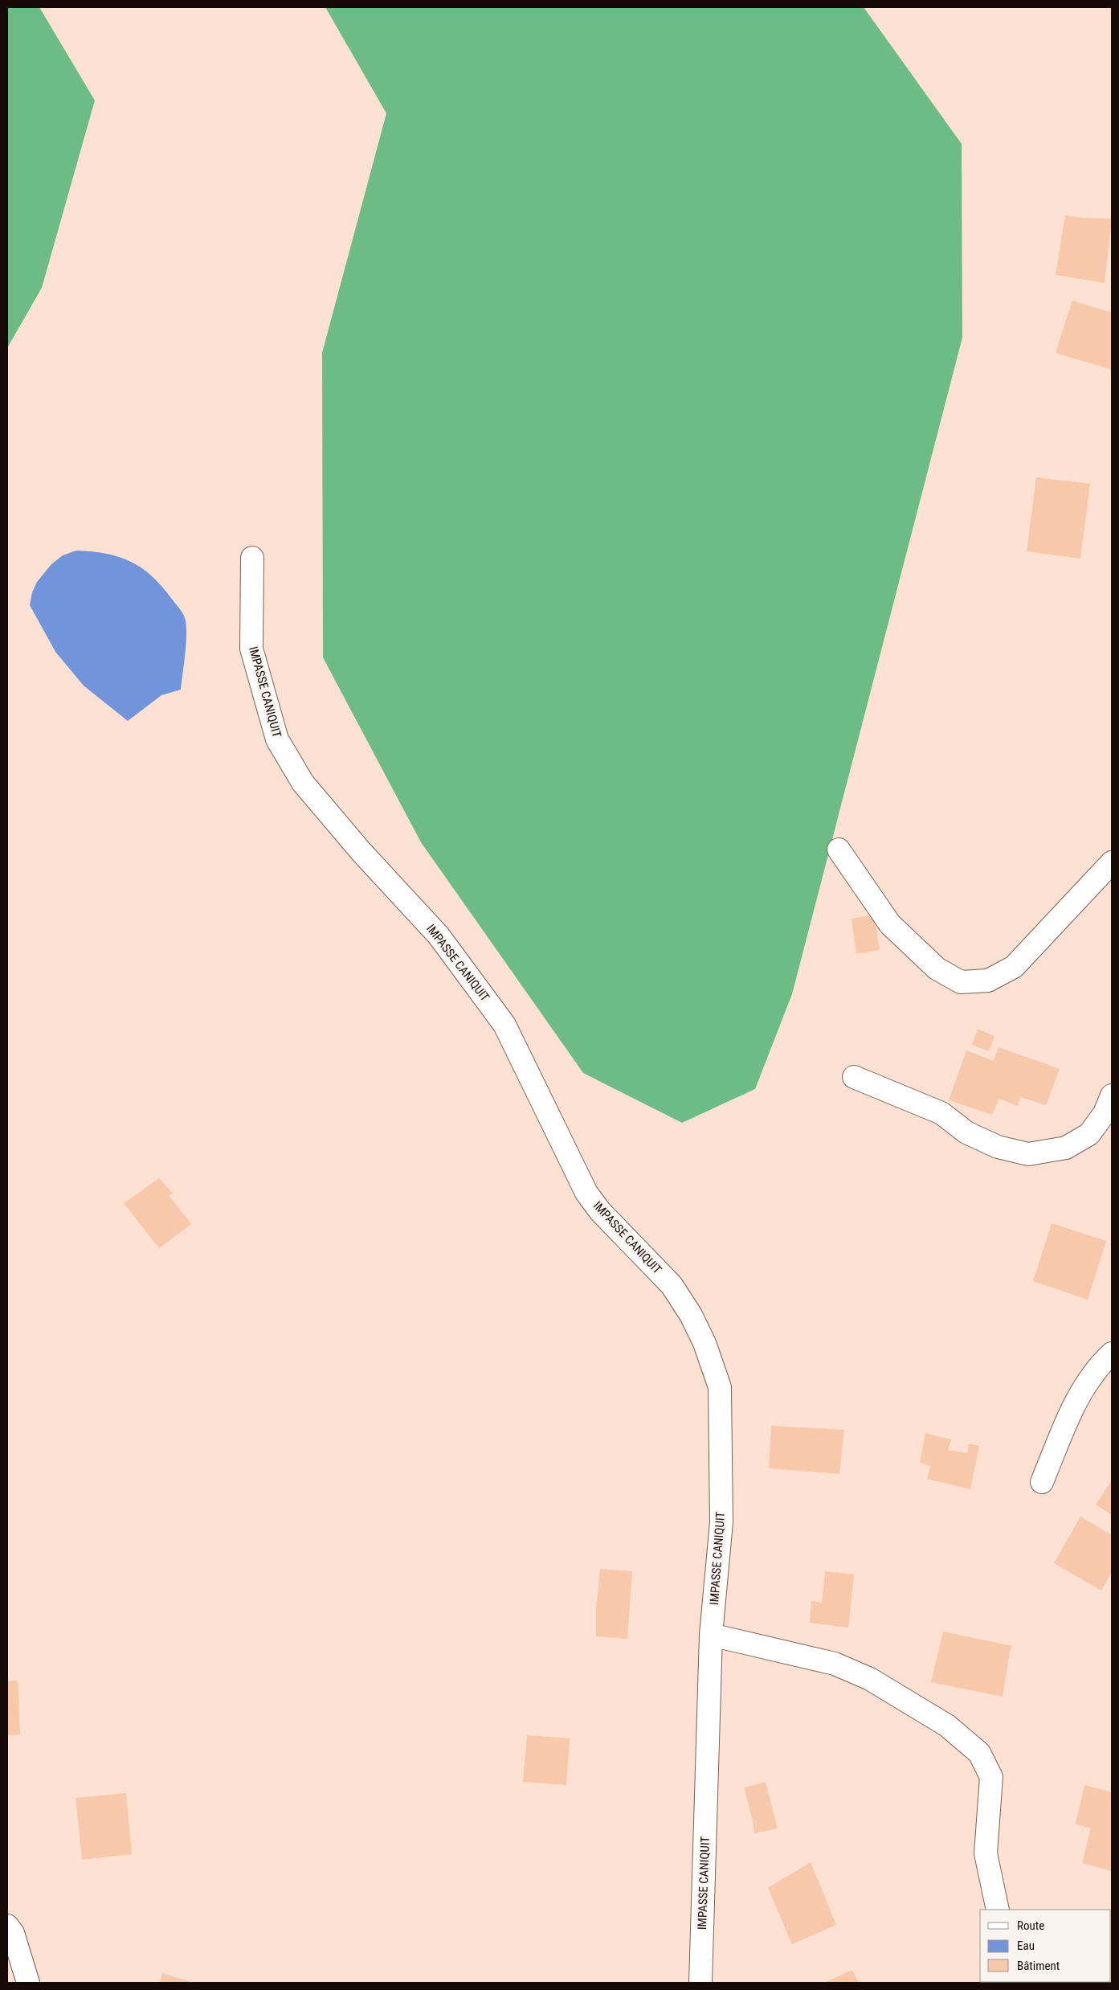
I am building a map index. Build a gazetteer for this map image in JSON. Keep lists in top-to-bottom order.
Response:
{
  "streets": {
    "street": ["IMPASSE CANIQUIT"]
  },
  "legend": ["Route", "Eau", "Bâtiment"]
}
